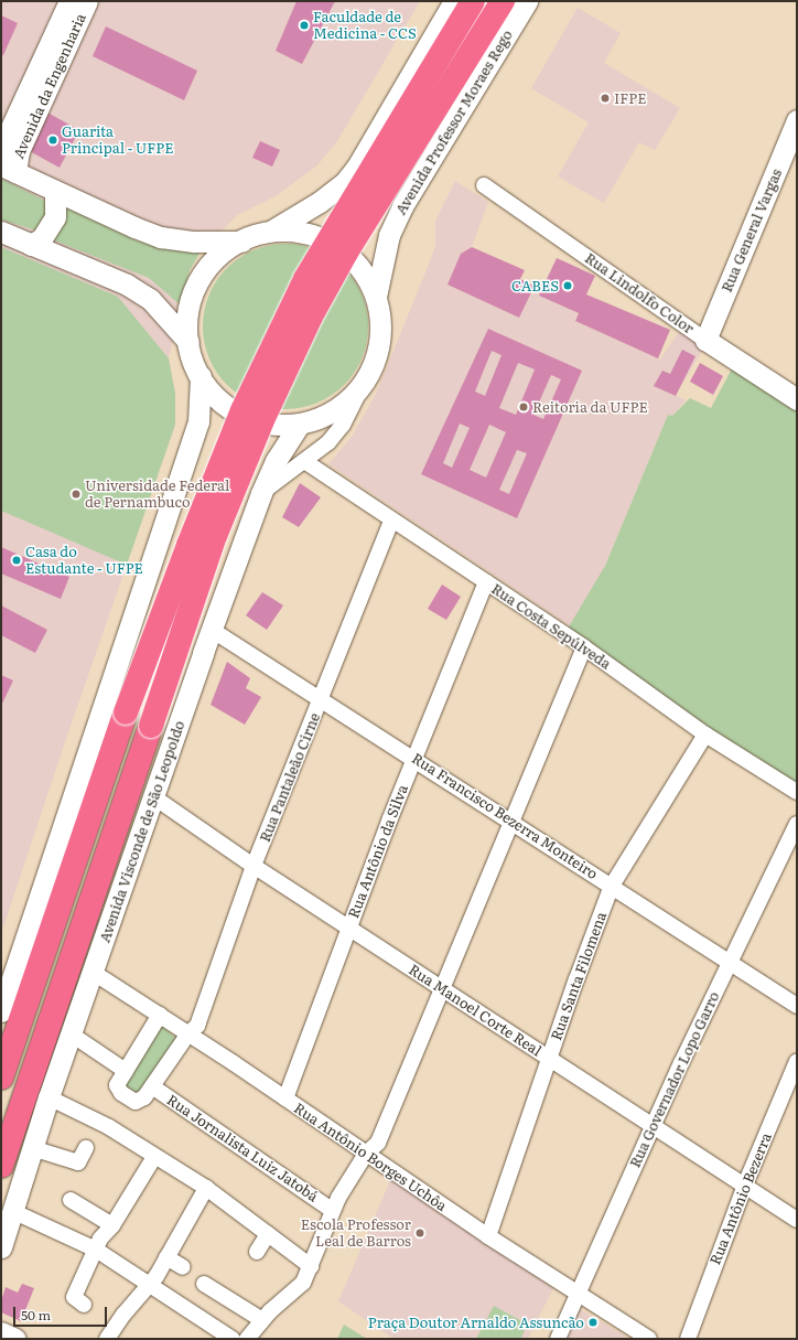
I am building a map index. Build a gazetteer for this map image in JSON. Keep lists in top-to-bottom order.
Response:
{
  "streets": {
    "highway": ["Avenida Visconde de São Leopoldo"],
    "main road": [
      "Avenida da Engenharia",
      "Avenida Professor Moraes Rego",
      "Rua General Vargas",
      "Rua Lindolfo Color"
    ],
    "street": [
      "Rua Costa Sepúlveda",
      "Rua Pantaleão Cirne",
      "Rua Francisco Bezerra Monteiro",
      "Rua Antônio da Silva",
      "Rua Santa Filomena",
      "Rua Manoel Corte Real",
      "Rua Governador Lopo Garro",
      "Rua Jornalista Luiz Jatobá",
      "Rua Antônio Borges Uchôa",
      "Rua Antônio Bezerra"
    ]
  },
  "crossings": [
    ["Rua General Vargas", "Rua Lindolfo Color"],
    ["Rua Costa Sepúlveda", "Rua Pantaleão Cirne"],
    ["Rua Costa Sepúlveda", "Rua Antônio da Silva"],
    ["Rua Costa Sepúlveda", "Rua Santa Filomena"],
    ["Rua Pantaleão Cirne", "Rua Francisco Bezerra Monteiro"],
    ["Rua Pantaleão Cirne", "Rua Manoel Corte Real"],
    ["Rua Pantaleão Cirne", "Rua Jornalista Luiz Jatobá"],
    ["Rua Pantaleão Cirne", "Rua Antônio Borges Uchôa"],
    ["Rua Francisco Bezerra Monteiro", "Avenida Visconde de São Leopoldo"],
    ["Rua Francisco Bezerra Monteiro", "Rua Antônio da Silva"],
    ["Rua Francisco Bezerra Monteiro", "Rua Santa Filomena"],
    ["Rua Francisco Bezerra Monteiro", "Rua Governador Lopo Garro"],
    ["Avenida Visconde de São Leopoldo", "Rua Manoel Corte Real"],
    ["Avenida Visconde de São Leopoldo", "Rua Antônio Borges Uchôa"],
    ["Rua Antônio da Silva", "Rua Manoel Corte Real"],
    ["Rua Antônio da Silva", "Rua Antônio Borges Uchôa"],
    ["Rua Santa Filomena", "Rua Manoel Corte Real"],
    ["Rua Santa Filomena", "Rua Antônio Borges Uchôa"],
    ["Rua Manoel Corte Real", "Rua Governador Lopo Garro"],
    ["Rua Manoel Corte Real", "Rua Antônio Bezerra"],
    ["Rua Governador Lopo Garro", "Rua Antônio Borges Uchôa"]
  ],
  "places": [
    "Faculdade de Medicina - CCS",
    "IFPE",
    "Guarita Principal - UFPE",
    "CABES",
    "Reitoria da UFPE",
    "Universidade Federal de Pernambuco",
    "Casa do Estudante - UFPE",
    "Escola Professor Leal de Barros",
    "Praça Doutor Arnaldo Assuncão"
  ],
  "scale_bar": "50 m"
}
